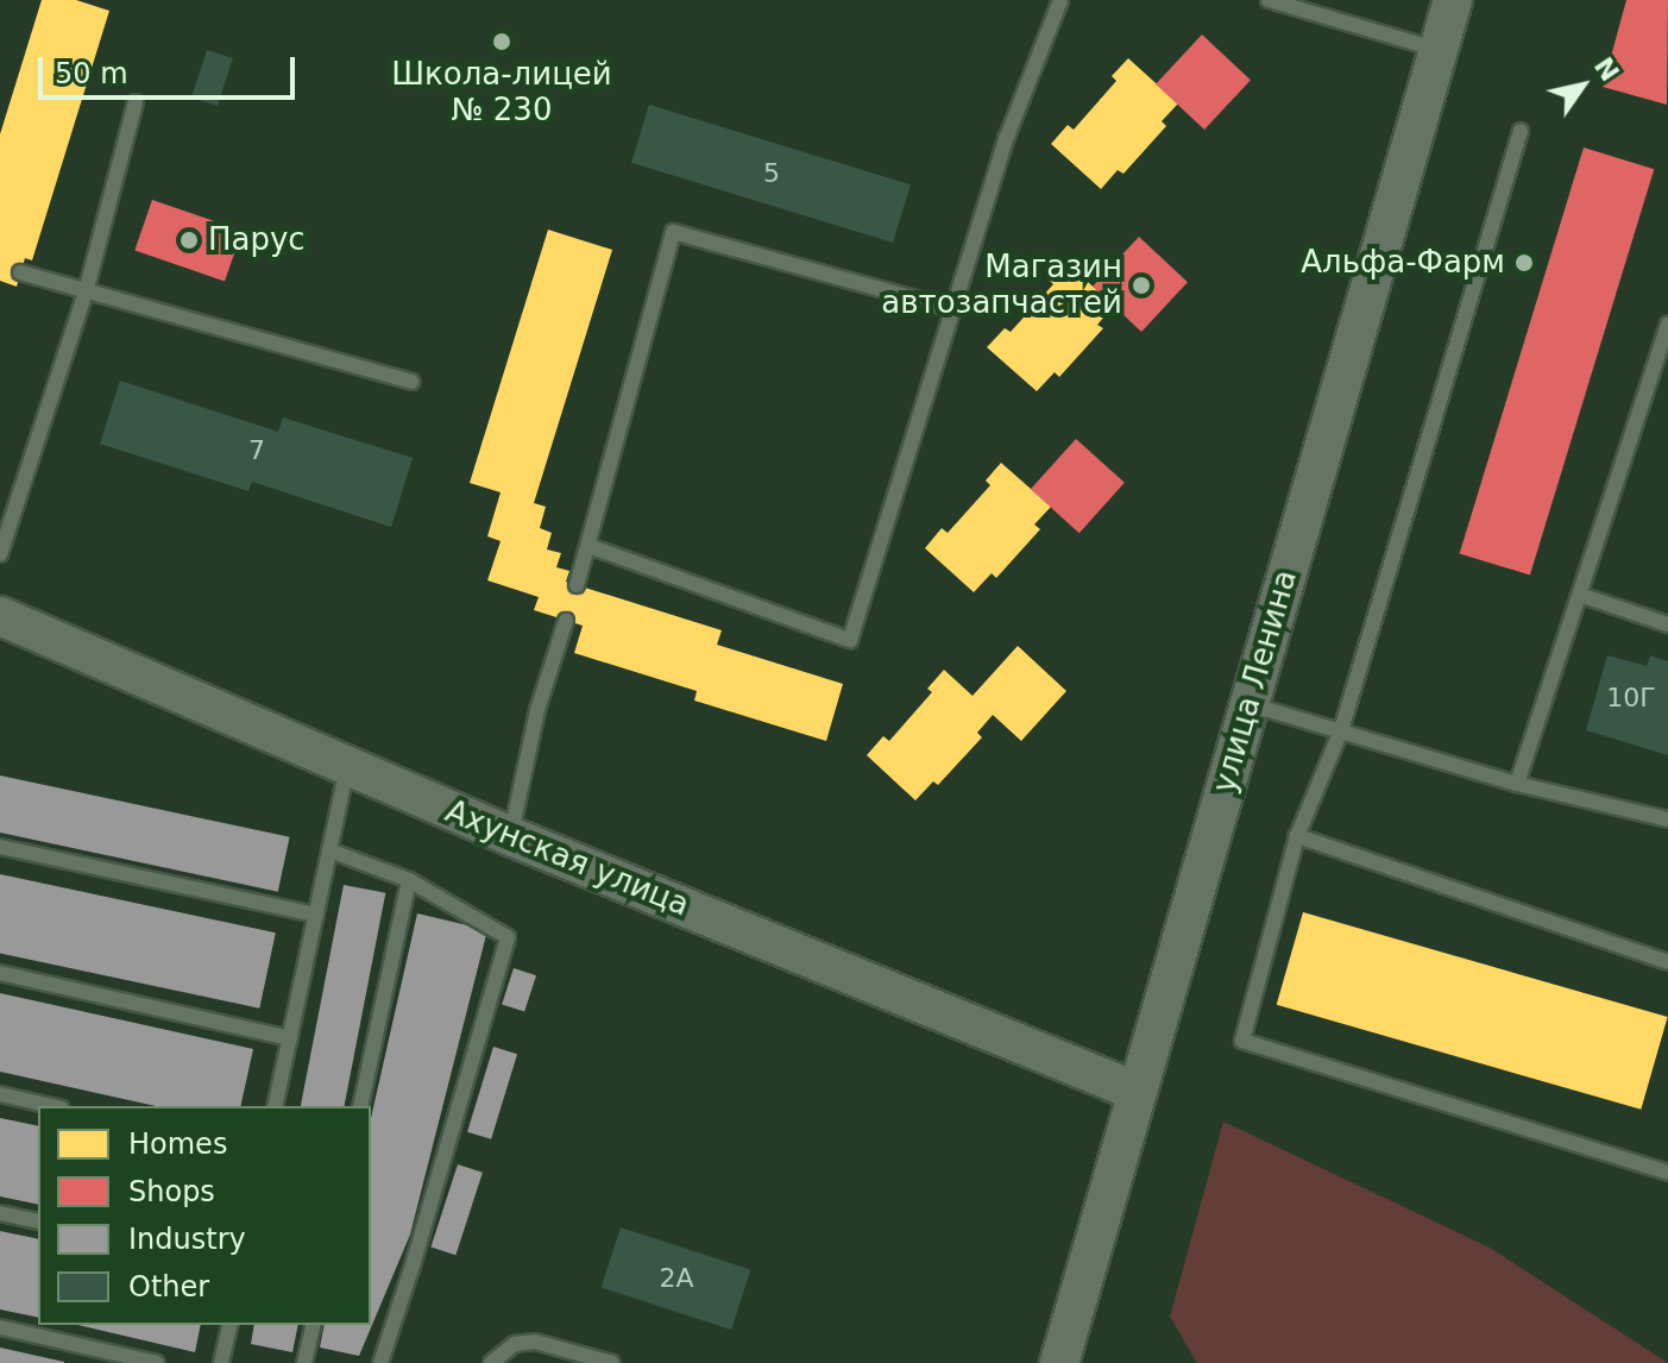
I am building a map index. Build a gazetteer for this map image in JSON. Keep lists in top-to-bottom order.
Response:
{
  "streets": {
    "main road": ["улица Ленина", "Ахунская улица"]
  },
  "crossings": [
    ["улица Ленина", "Ахунская улица"]
  ],
  "places": [
    "Школа-лицей № 230",
    "Парус",
    "Альфа-Фарм",
    "Магазин автозапчастей"
  ],
  "house_numbers": [
    "5",
    "7",
    "10Г",
    "2А"
  ],
  "legend": [
    "Homes",
    "Shops",
    "Industry",
    "Other"
  ],
  "scale_bar": "50 m",
  "north": "top right"
}
